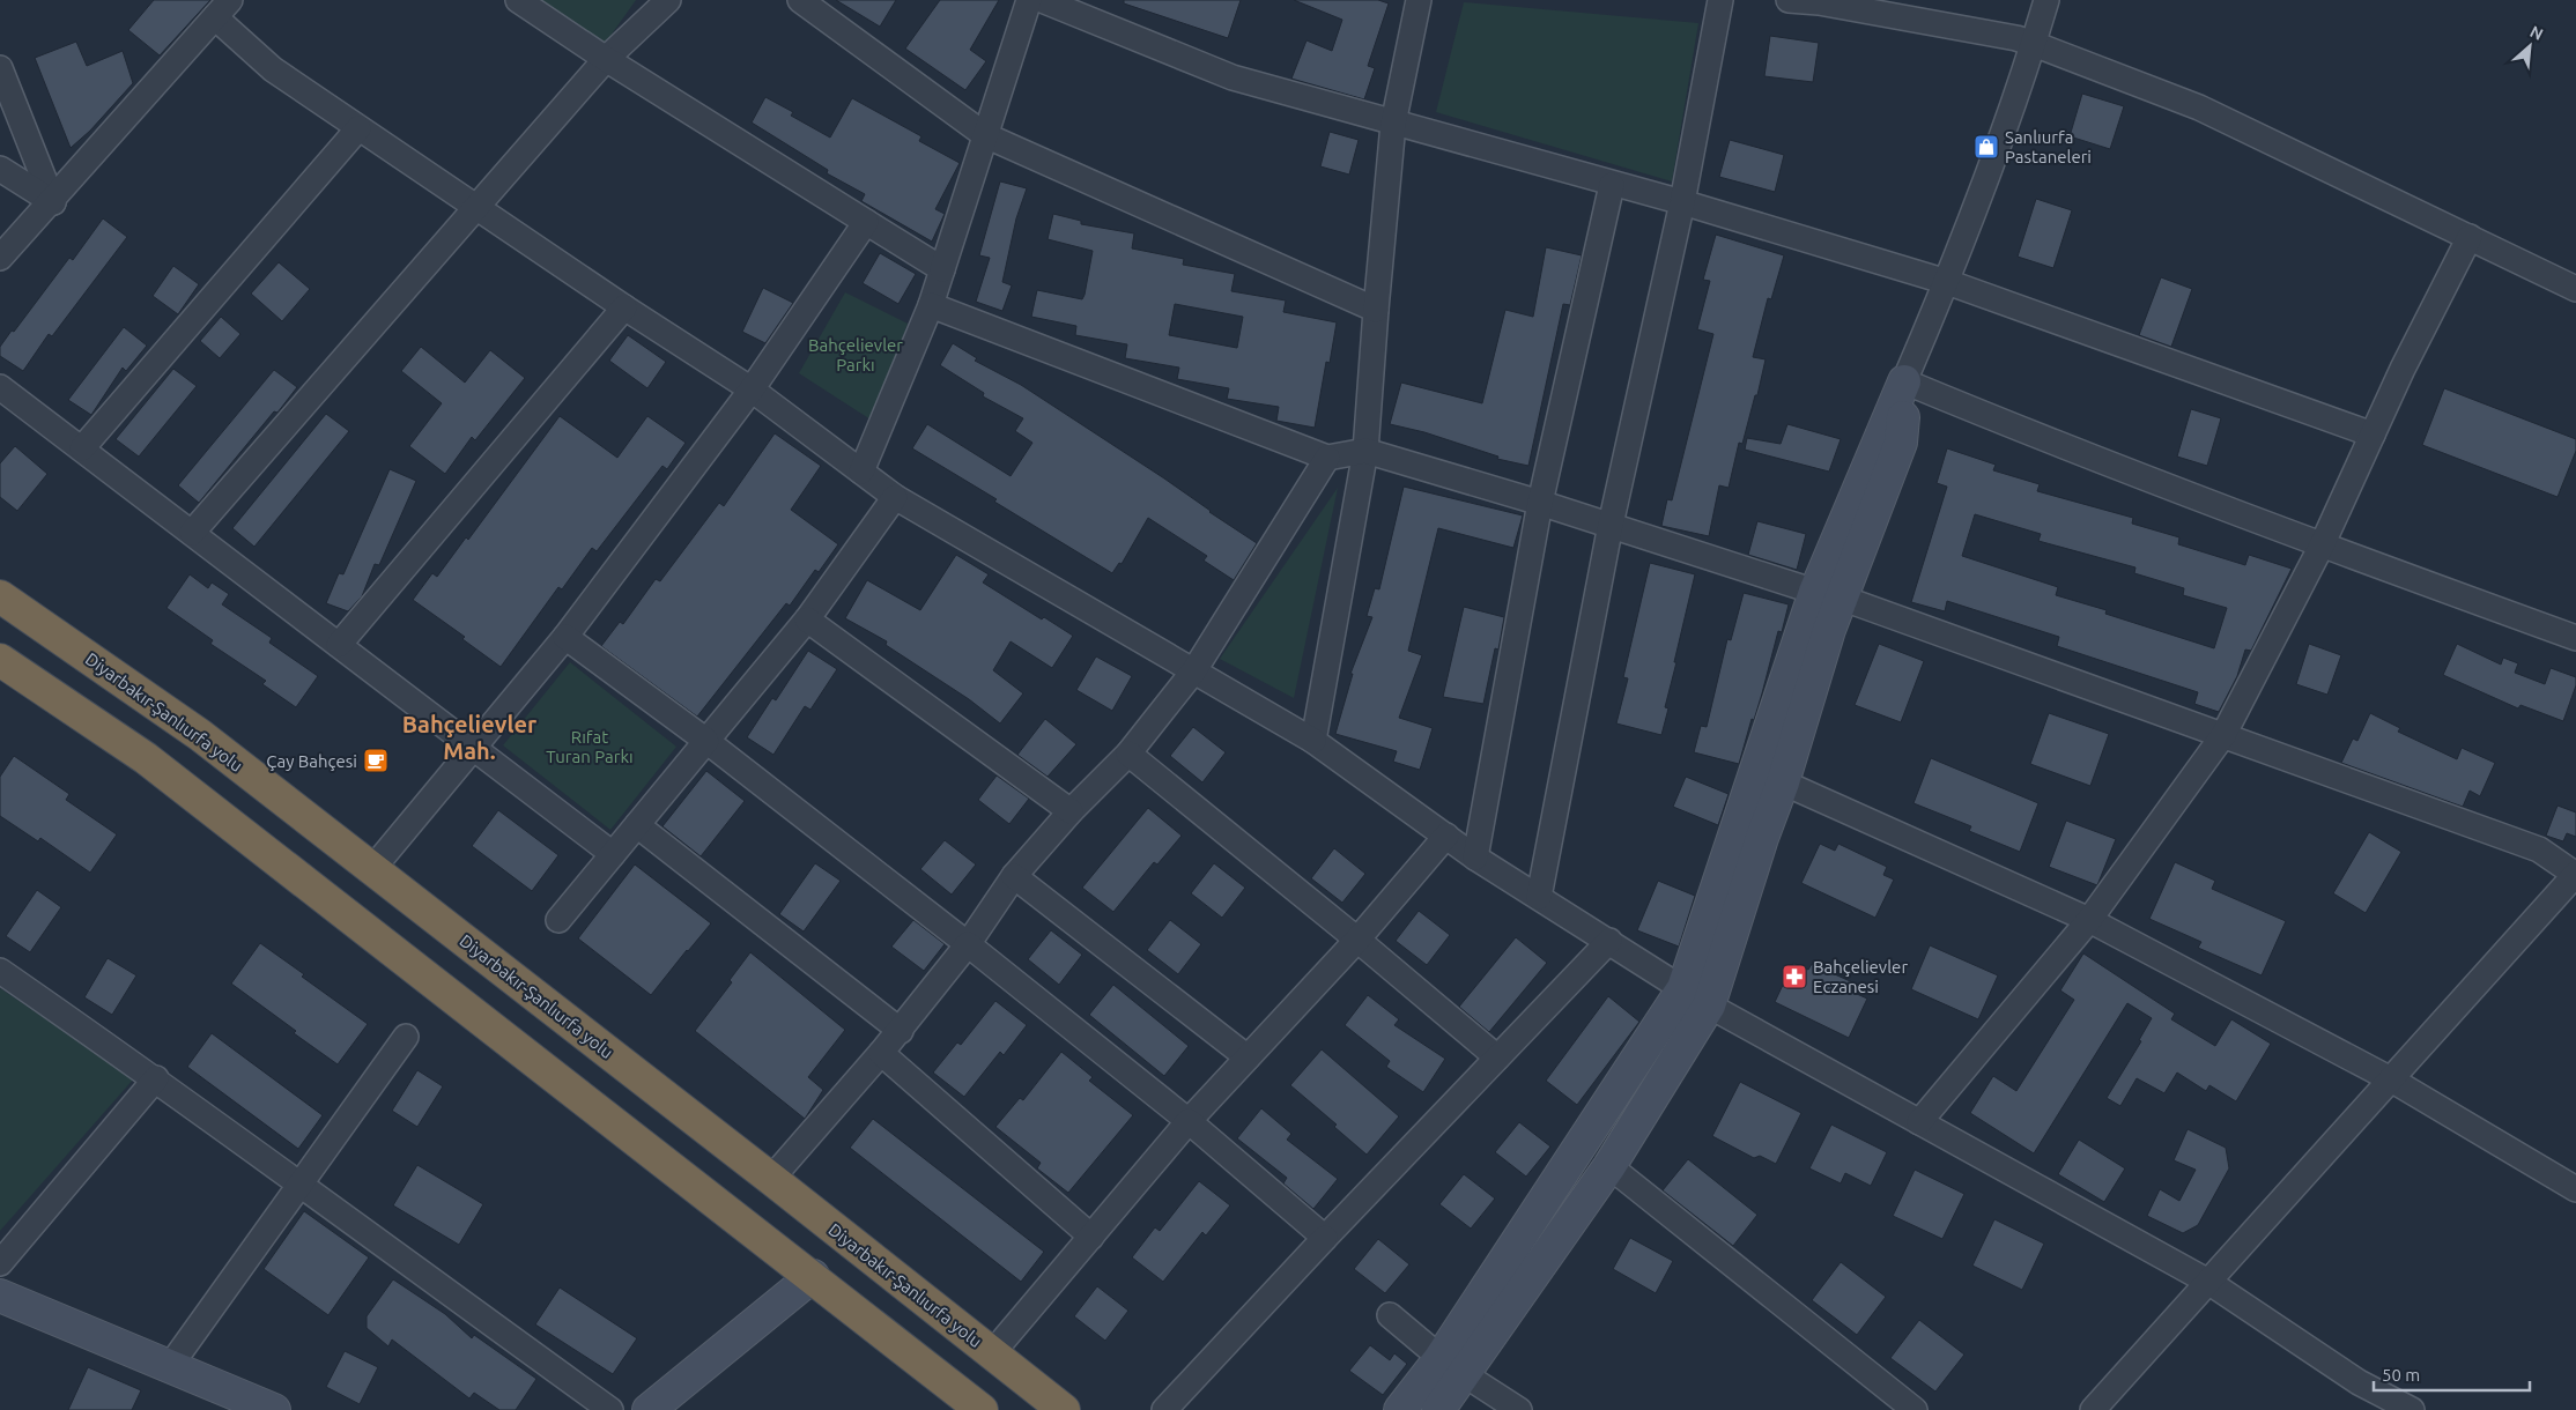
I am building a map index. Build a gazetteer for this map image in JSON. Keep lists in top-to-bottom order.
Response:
{
  "streets": {
    "highway": ["Diyarbakır-Şanlıurfa yolu"]
  },
  "districts": ["Bahçelievler Mah."],
  "parks": ["Bahçelievler Parkı", "Rıfat Turan Parkı"],
  "places": {
    "shop": ["Sanlıurfa Pastaneleri"],
    "cafe": ["Çay Bahçesi"],
    "pharmacy": ["Bahçelievler Eczanesi"]
  },
  "scale_bar": "50 m",
  "north": "top right"
}
